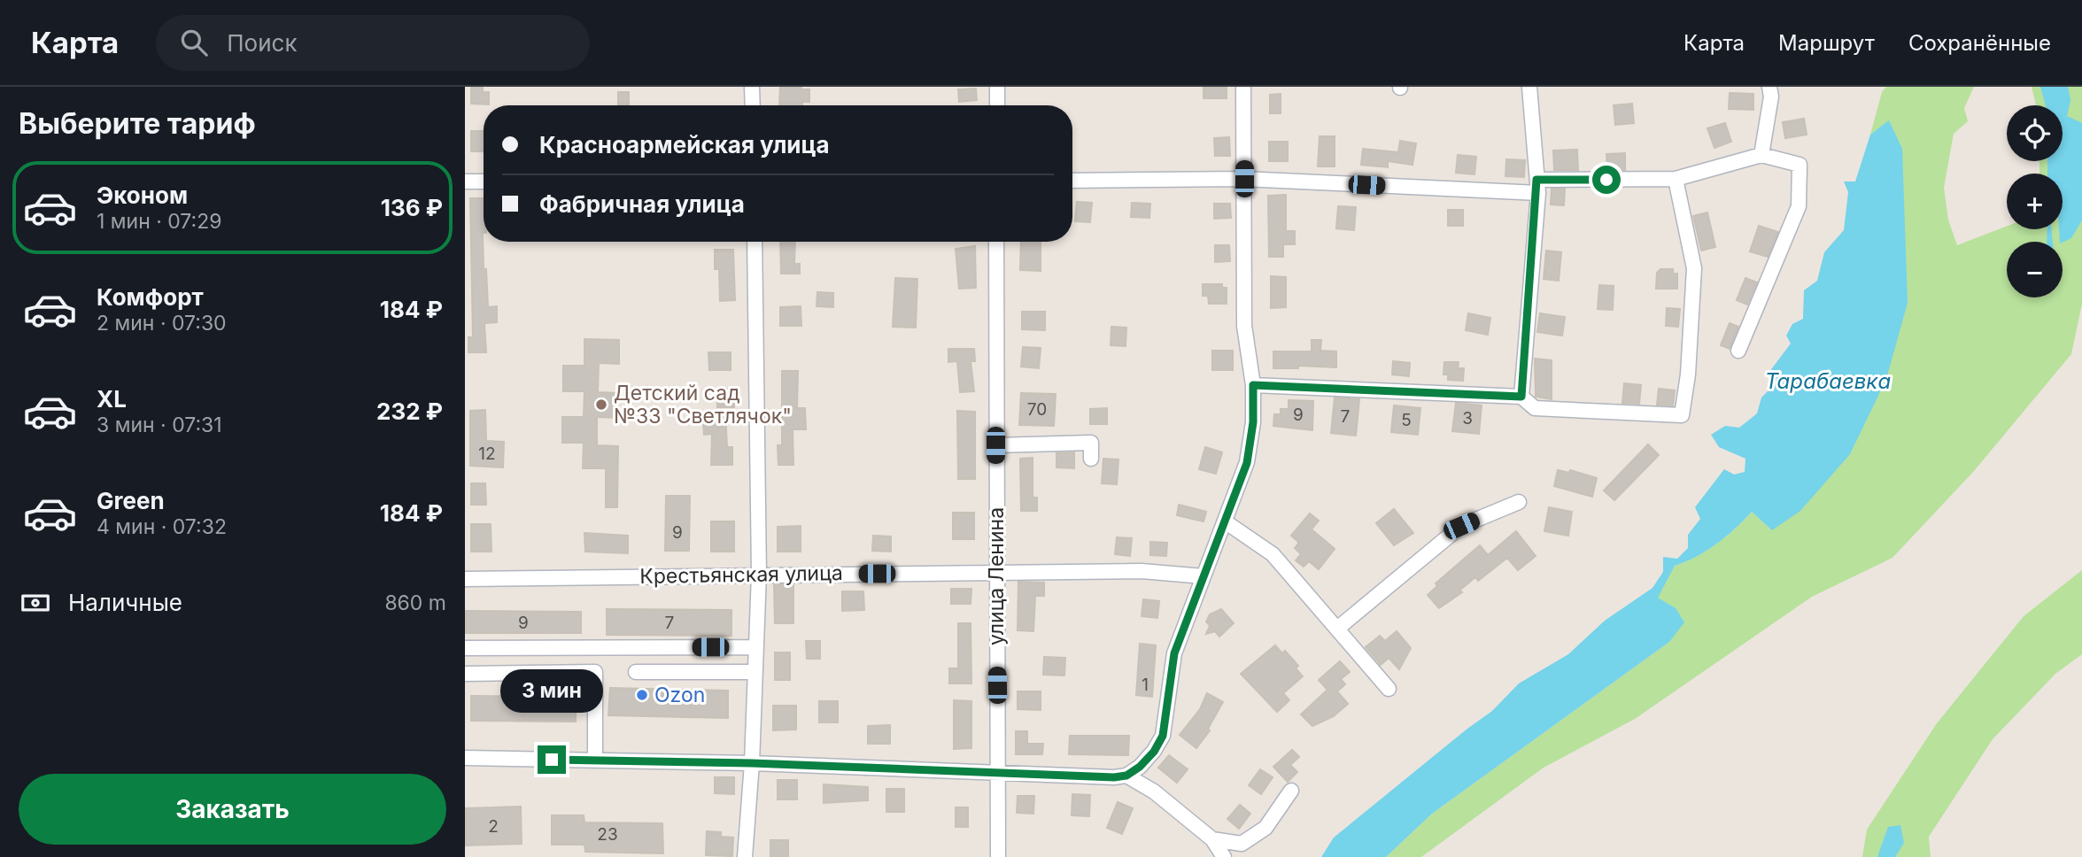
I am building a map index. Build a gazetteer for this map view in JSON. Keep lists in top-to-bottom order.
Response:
{
  "streets": {
    "street": ["Крестьянская улица", "улица Ленина"]
  },
  "crossings": [
    ["Крестьянская улица", "улица Ленина"]
  ],
  "water": ["Тарабаевка"],
  "places": ["Детский сад №33 \"Светлячок\"", "Ozon"],
  "house_numbers": [
    "70",
    "9",
    "7",
    "3",
    "5",
    "12",
    "9",
    "9",
    "7",
    "1",
    "2",
    "23"
  ],
  "page": {
    "header": "Карта",
    "search": "Поиск",
    "nav": ["Карта", "Маршрут", "Сохранённые"],
    "heading": "Выберите тариф",
    "map_buttons": ["+", "−"],
    "banner": ["Красноармейская улица", "Фабричная улица"],
    "list": [
      {
        "name": "Эконом",
        "note": "1 мин · 07:29",
        "value": "136 ₽"
      },
      {
        "name": "Комфорт",
        "note": "2 мин · 07:30",
        "value": "184 ₽"
      },
      {
        "name": "XL",
        "note": "3 мин · 07:31",
        "value": "232 ₽"
      },
      {
        "name": "Green",
        "note": "4 мин · 07:32",
        "value": "184 ₽"
      }
    ],
    "pay": ["Наличные", "860 m"],
    "bubble": "3 мин",
    "buttons": "Заказать"
  }
}
